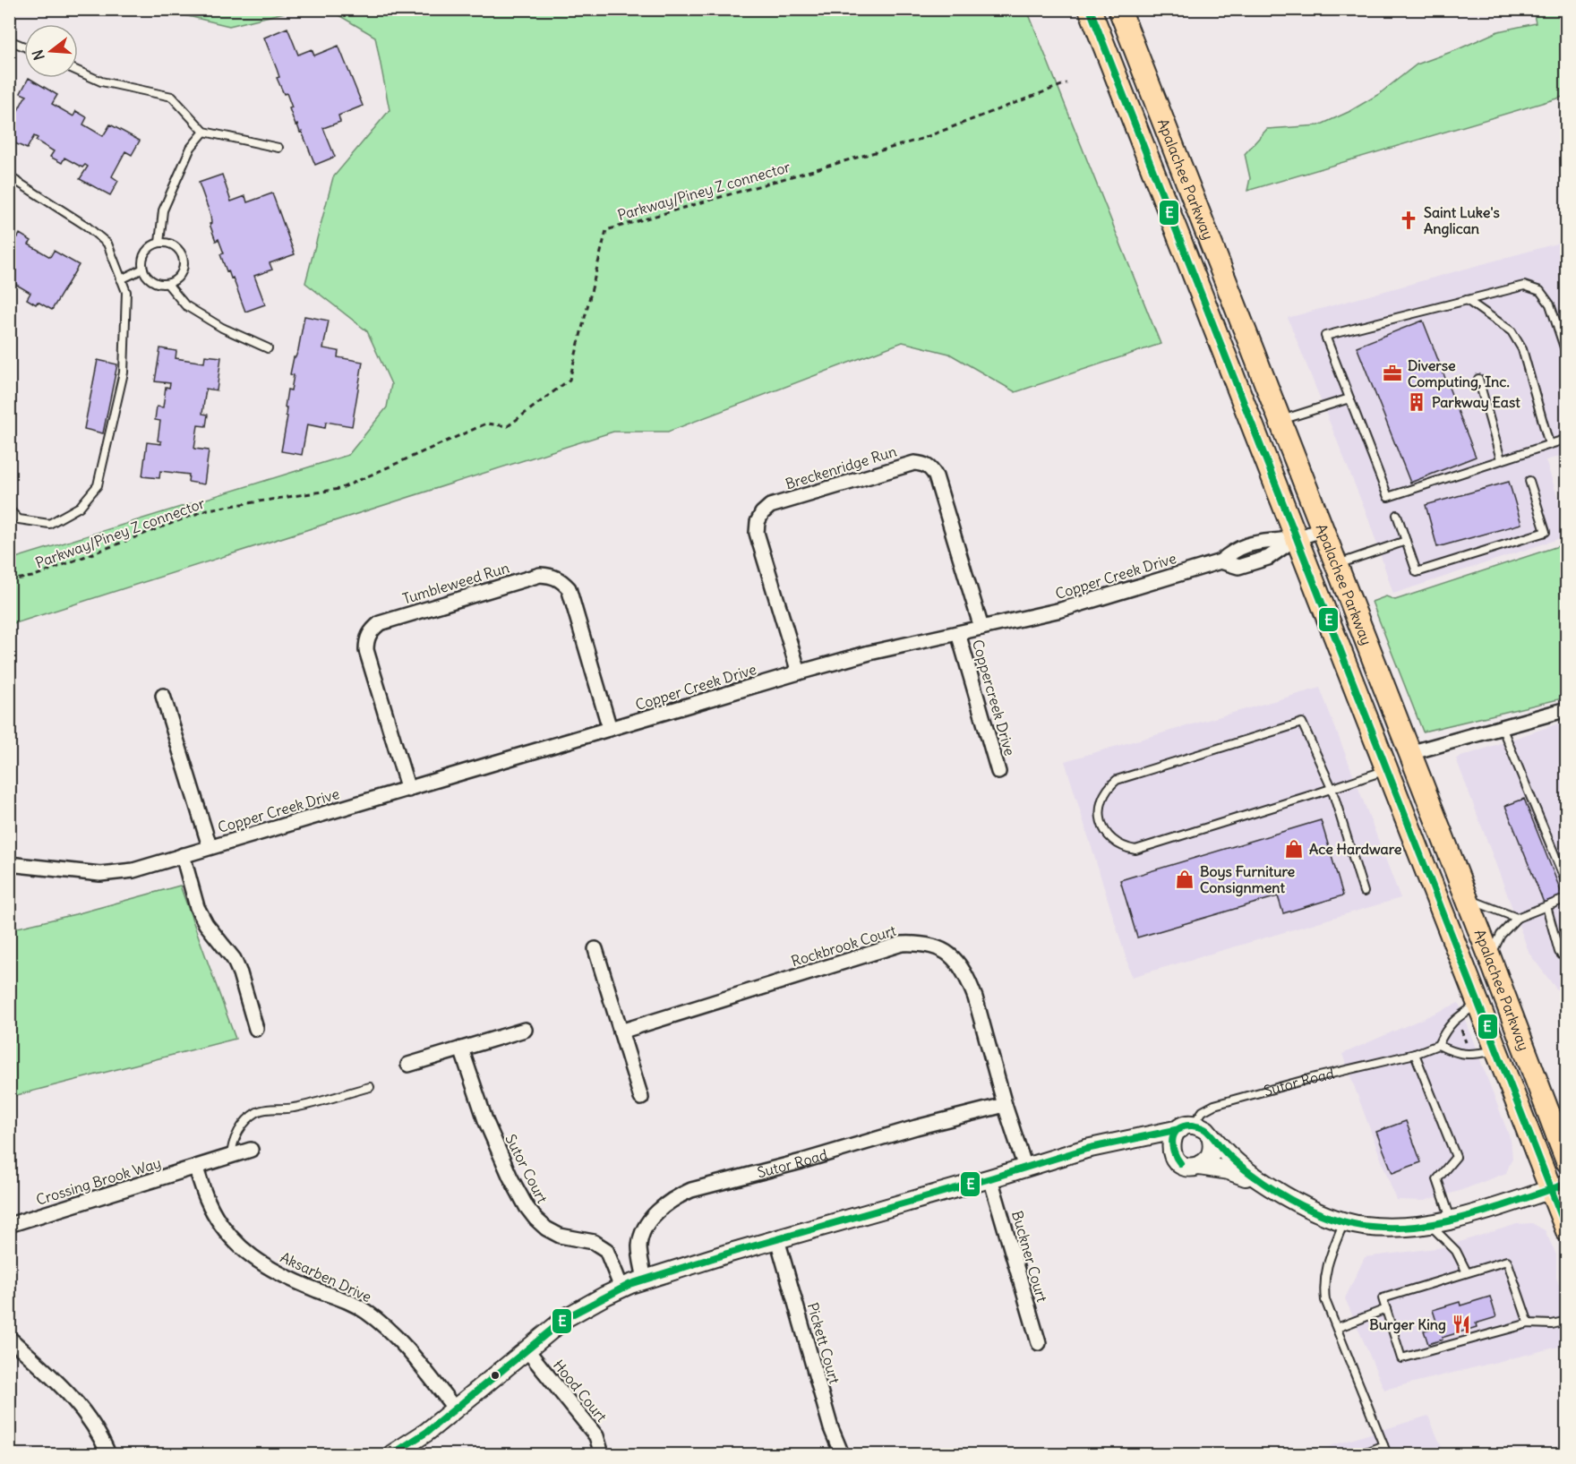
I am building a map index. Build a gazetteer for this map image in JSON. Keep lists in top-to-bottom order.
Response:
{
  "streets": {
    "main road": ["Apalachee Parkway"],
    "street": [
      "Breckenridge Run",
      "Copper Creek Drive",
      "Tumbleweed Run",
      "Coppercreek Drive",
      "Rockbrook Court",
      "Sutor Road",
      "Sutor Court",
      "Crossing Brook Way",
      "Buckner Court",
      "Aksarben Drive",
      "Pickett Court",
      "Hood Court"
    ],
    "path": ["Parkway/Piney Z connector"]
  },
  "crossings": [
    ["Apalachee Parkway", "Copper Creek Drive"],
    ["Breckenridge Run", "Copper Creek Drive"],
    ["Copper Creek Drive", "Tumbleweed Run"],
    ["Copper Creek Drive", "Coppercreek Drive"],
    ["Rockbrook Court", "Sutor Road"],
    ["Crossing Brook Way", "Aksarben Drive"]
  ],
  "places": {
    "church": ["Saint Luke's Anglican"],
    "office": ["Diverse Computing, Inc."],
    "building": ["Parkway East"],
    "shop": ["Ace Hardware", "Boys Furniture Consignment"],
    "restaurant": ["Burger King"]
  },
  "lines": ["transit line E"],
  "north": "left"
}
